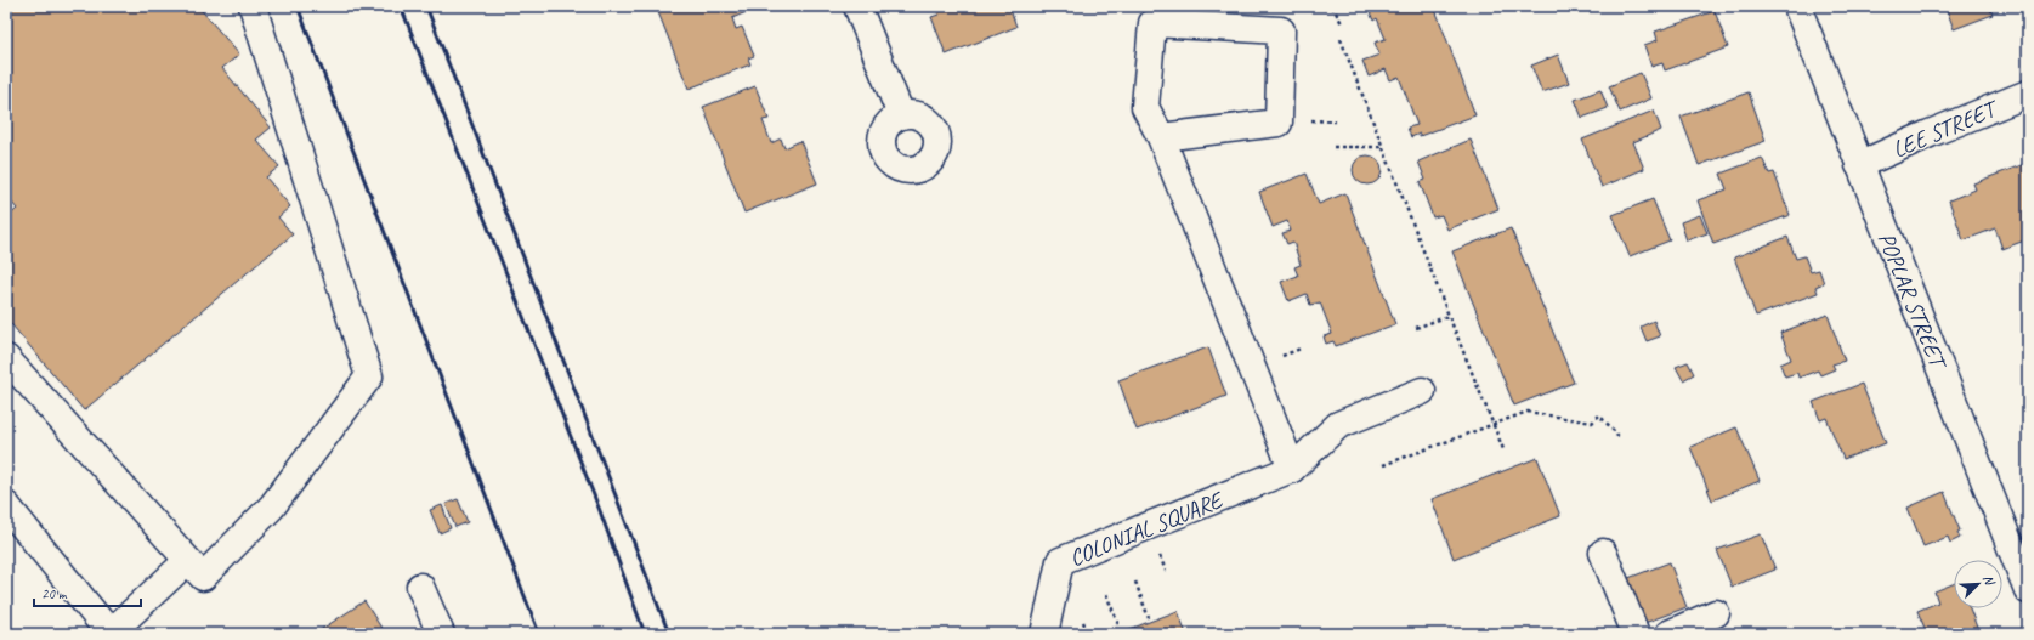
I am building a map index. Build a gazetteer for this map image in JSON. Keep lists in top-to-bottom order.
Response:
{
  "streets": {
    "street": ["LEE STREET", "POPLAR STREET", "COLONIAL SQUARE"]
  },
  "crossings": [
    ["LEE STREET", "POPLAR STREET"]
  ],
  "scale_bar": "20 m",
  "north": "top right"
}
